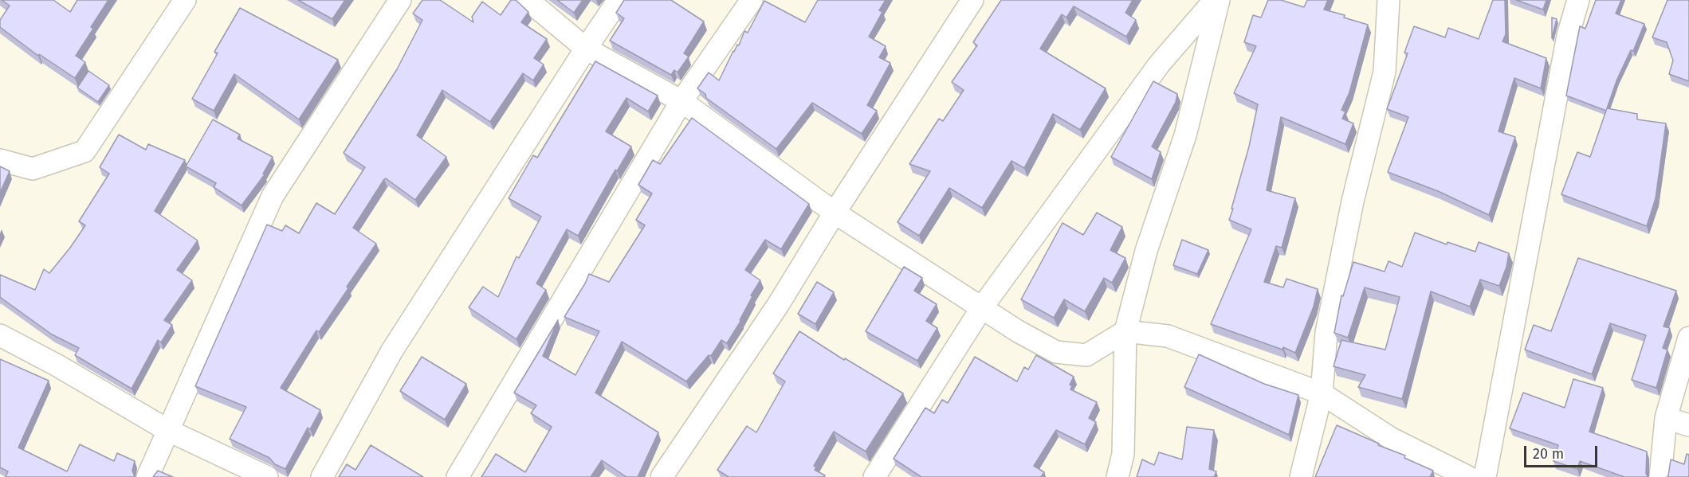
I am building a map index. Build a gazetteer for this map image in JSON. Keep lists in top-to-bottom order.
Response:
{
  "scale_bar": "20 m"
}
